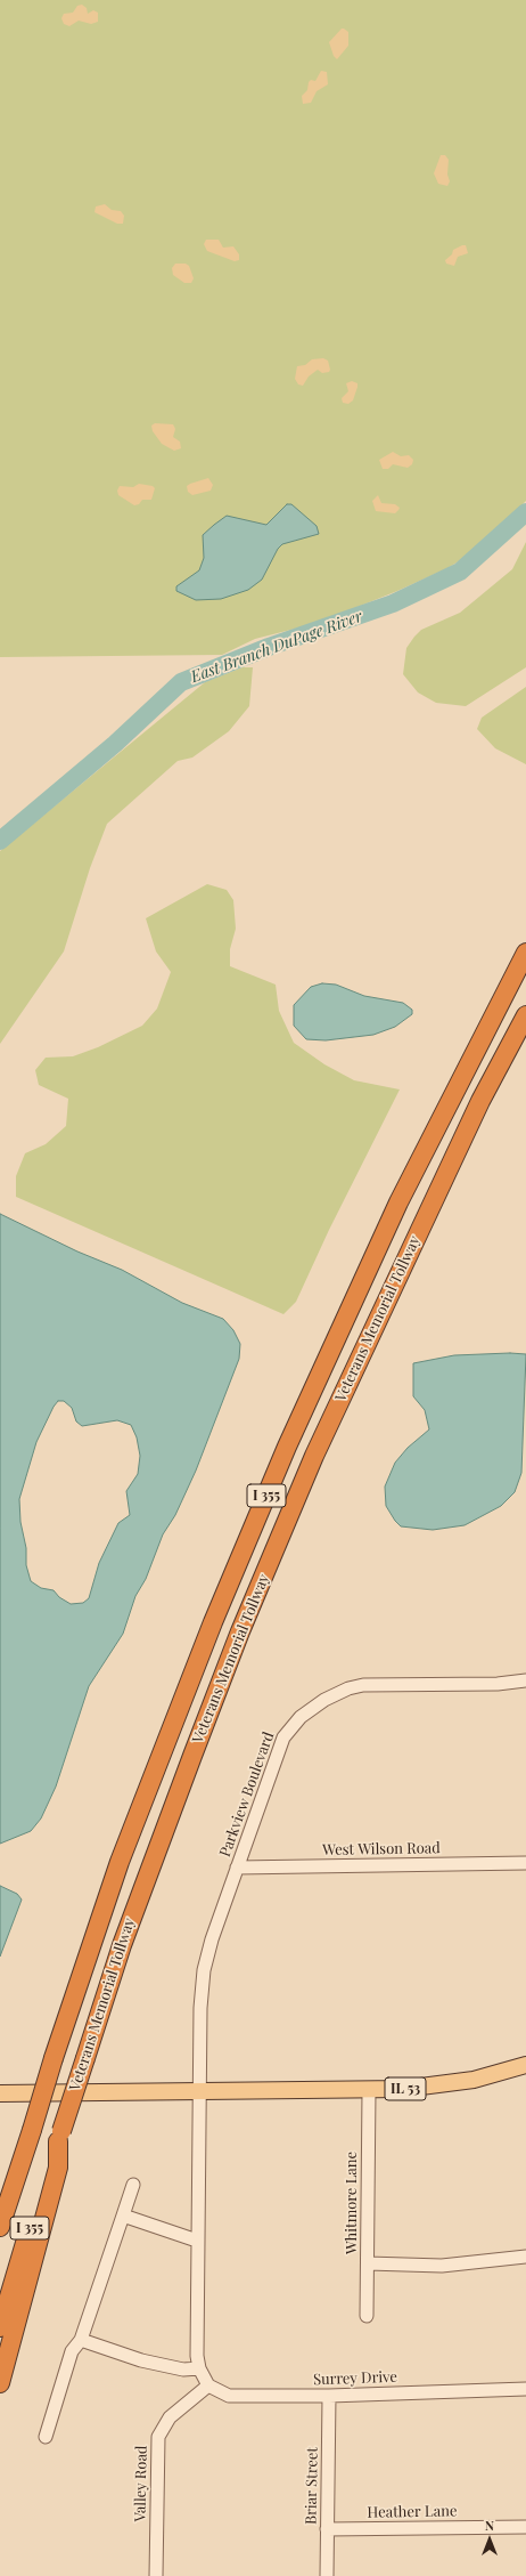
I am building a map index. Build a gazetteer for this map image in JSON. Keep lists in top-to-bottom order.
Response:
{
  "streets": {
    "highway": ["Veterans Memorial Tollway", "I 355"],
    "main road": ["IL 53"],
    "street": [
      "Parkview Boulevard",
      "West Wilson Road",
      "Whitmore Lane",
      "Surrey Drive",
      "Valley Road",
      "Briar Street",
      "Heather Lane"
    ]
  },
  "crossings": [
    ["Parkview Boulevard", "West Wilson Road"],
    ["Parkview Boulevard", "IL 53"],
    ["IL 53", "Whitmore Lane"],
    ["Surrey Drive", "Valley Road"],
    ["Surrey Drive", "Briar Street"],
    ["Briar Street", "Heather Lane"]
  ],
  "water": ["East Branch DuPage River"],
  "north": "top"
}
